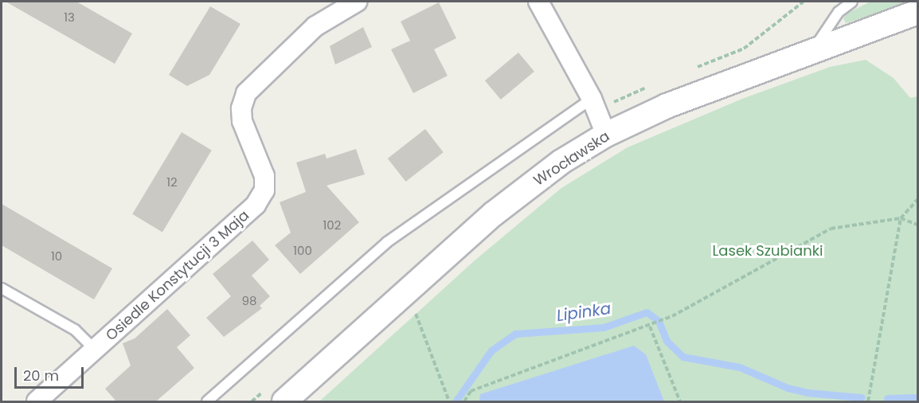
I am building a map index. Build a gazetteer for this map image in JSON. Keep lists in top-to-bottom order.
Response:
{
  "streets": {
    "street": ["Wrocławska", "Osiedle Konstytucji 3 Maja"]
  },
  "water": ["Lipinka"],
  "parks": ["Lasek Szubianki"],
  "house_numbers": [
    "13",
    "12",
    "102",
    "100",
    "10",
    "98"
  ],
  "scale_bar": "20 m"
}
